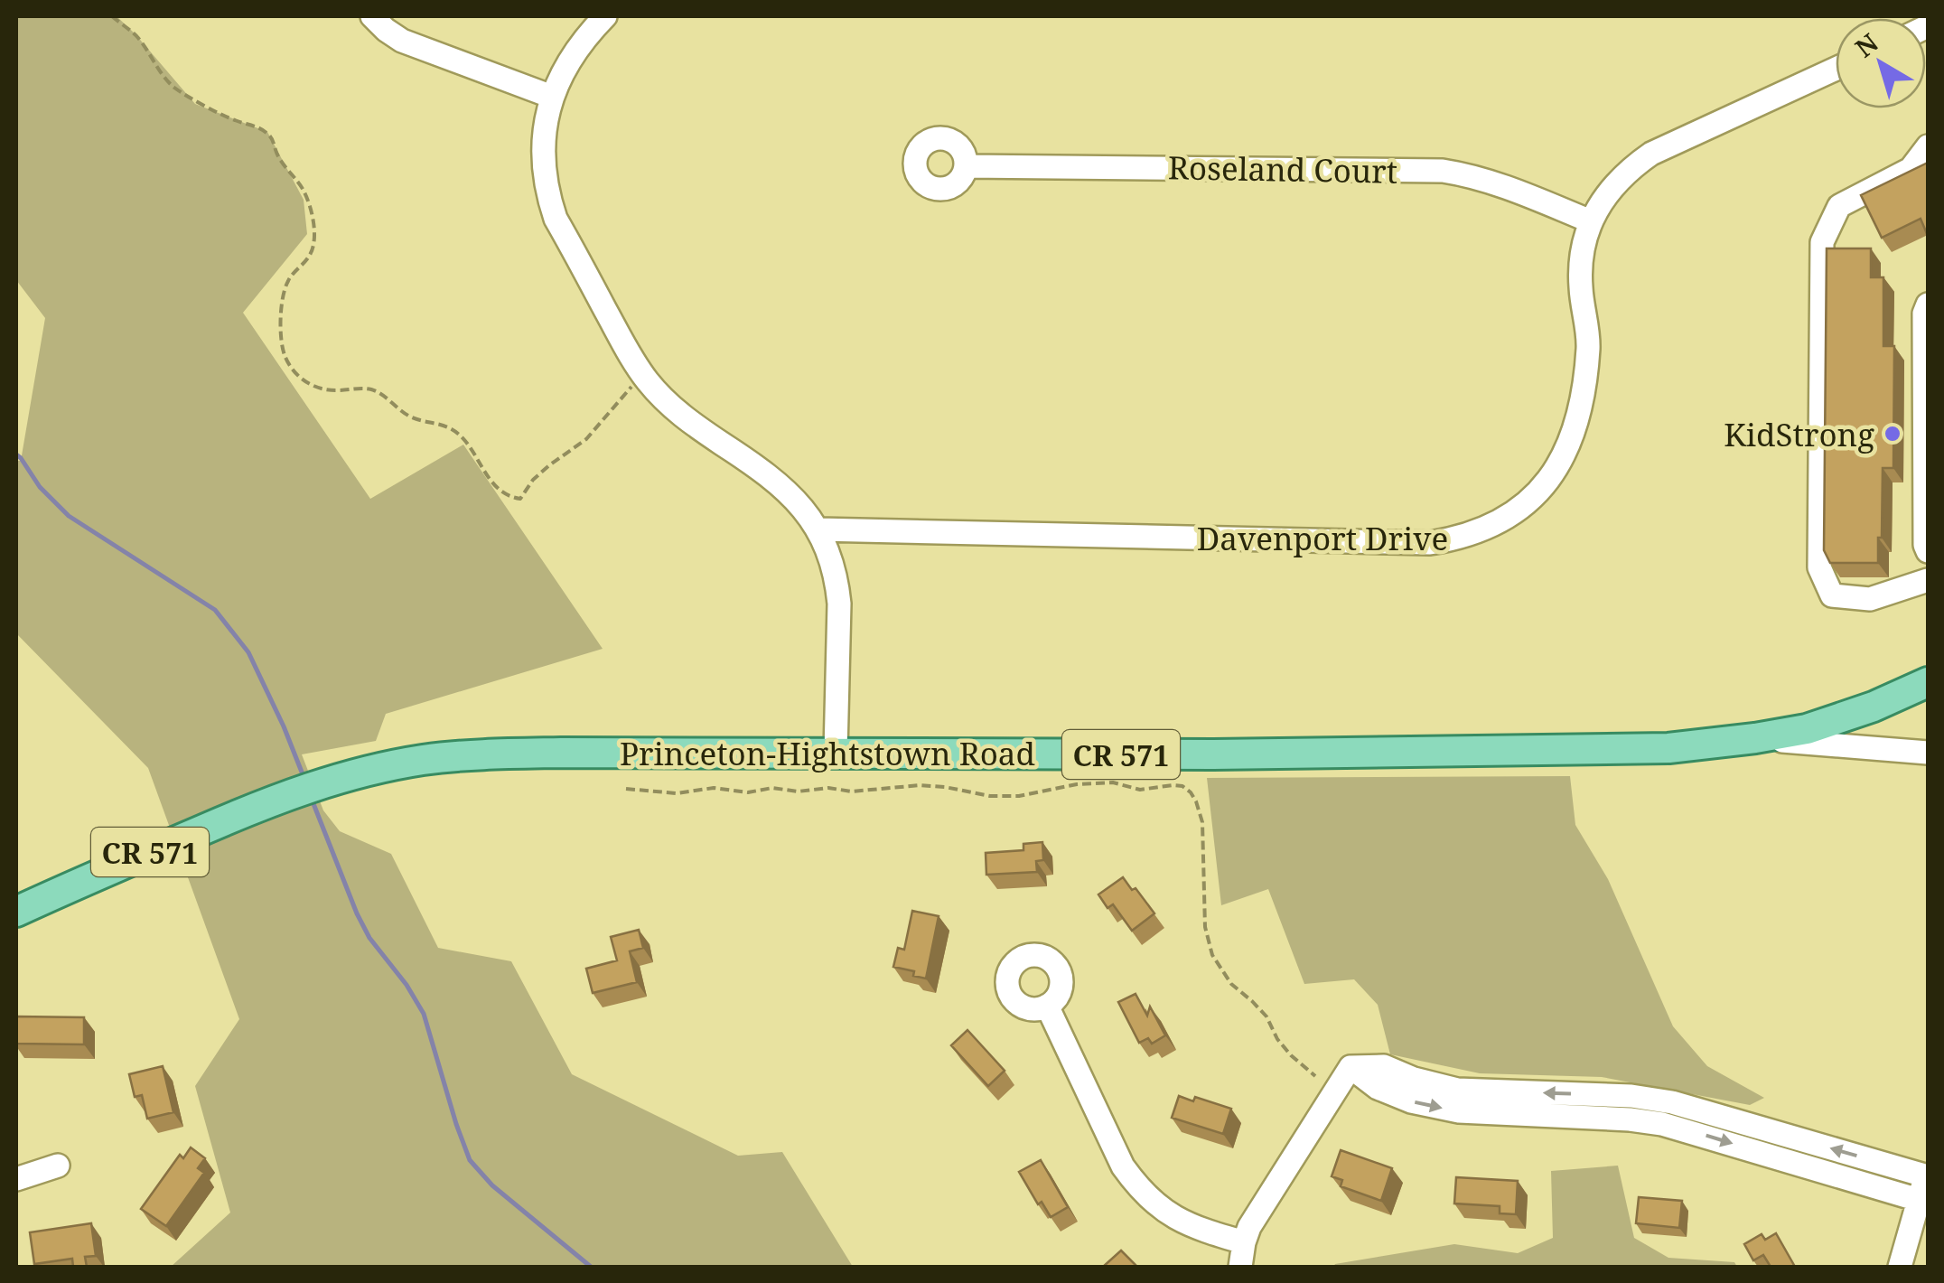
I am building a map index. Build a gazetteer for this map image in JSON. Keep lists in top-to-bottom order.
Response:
{
  "streets": {
    "main road": ["Princeton-Hightstown Road", "CR 571"],
    "street": ["Roseland Court", "Davenport Drive"]
  },
  "crossings": [
    ["Roseland Court", "Davenport Drive"]
  ],
  "places": ["KidStrong"],
  "north": "top left"
}
